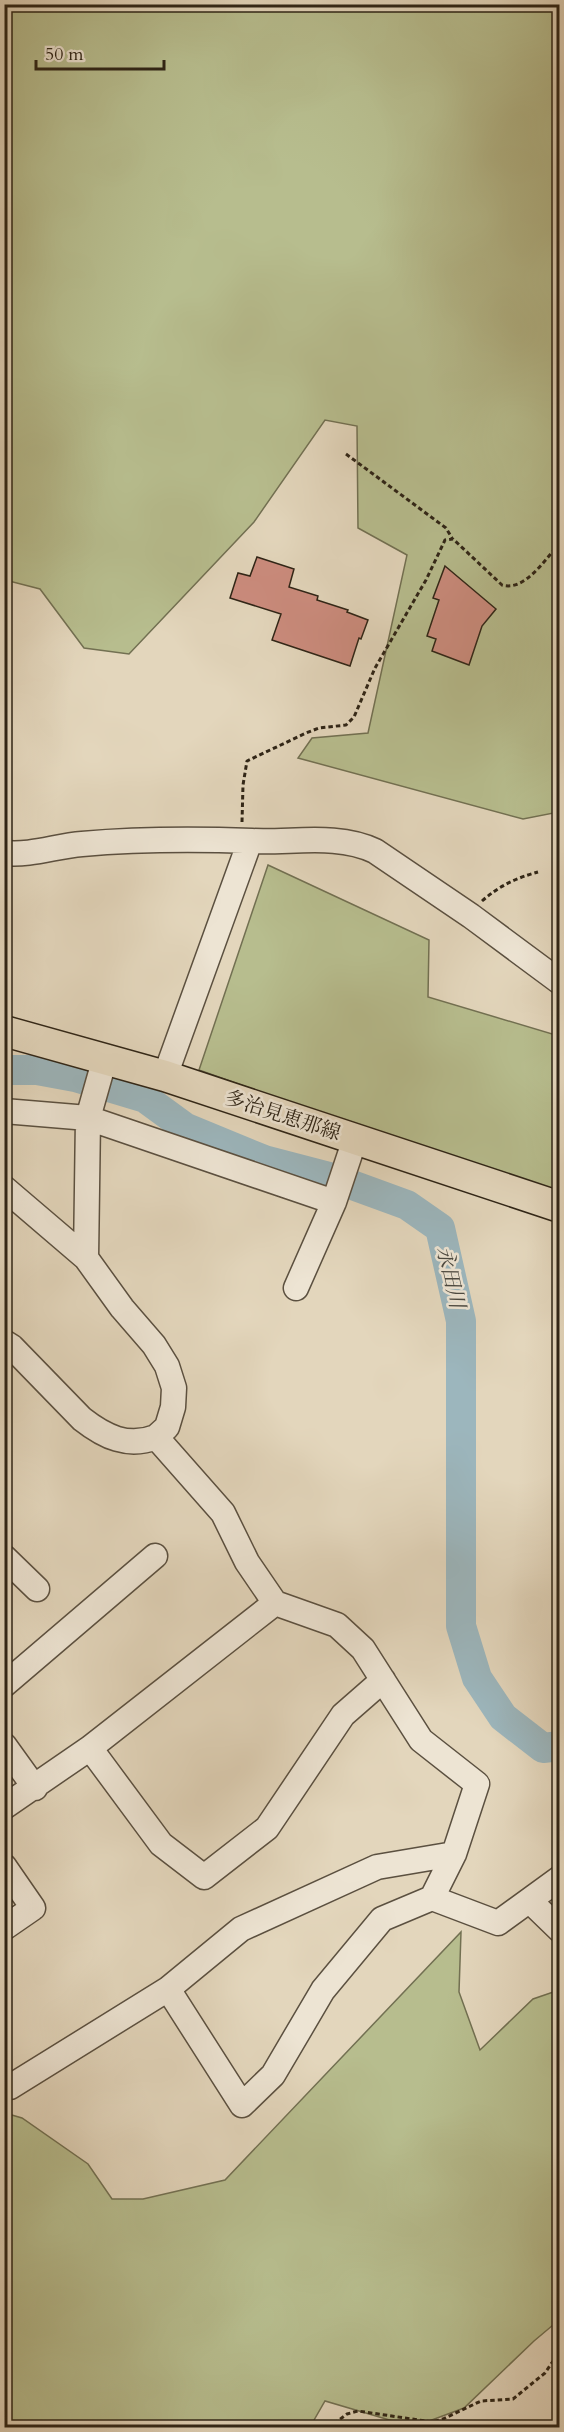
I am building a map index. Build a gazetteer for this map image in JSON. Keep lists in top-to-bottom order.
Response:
{
  "streets": {
    "main road": ["多治見恵那線"]
  },
  "water": ["永田川"],
  "scale_bar": "50 m"
}
